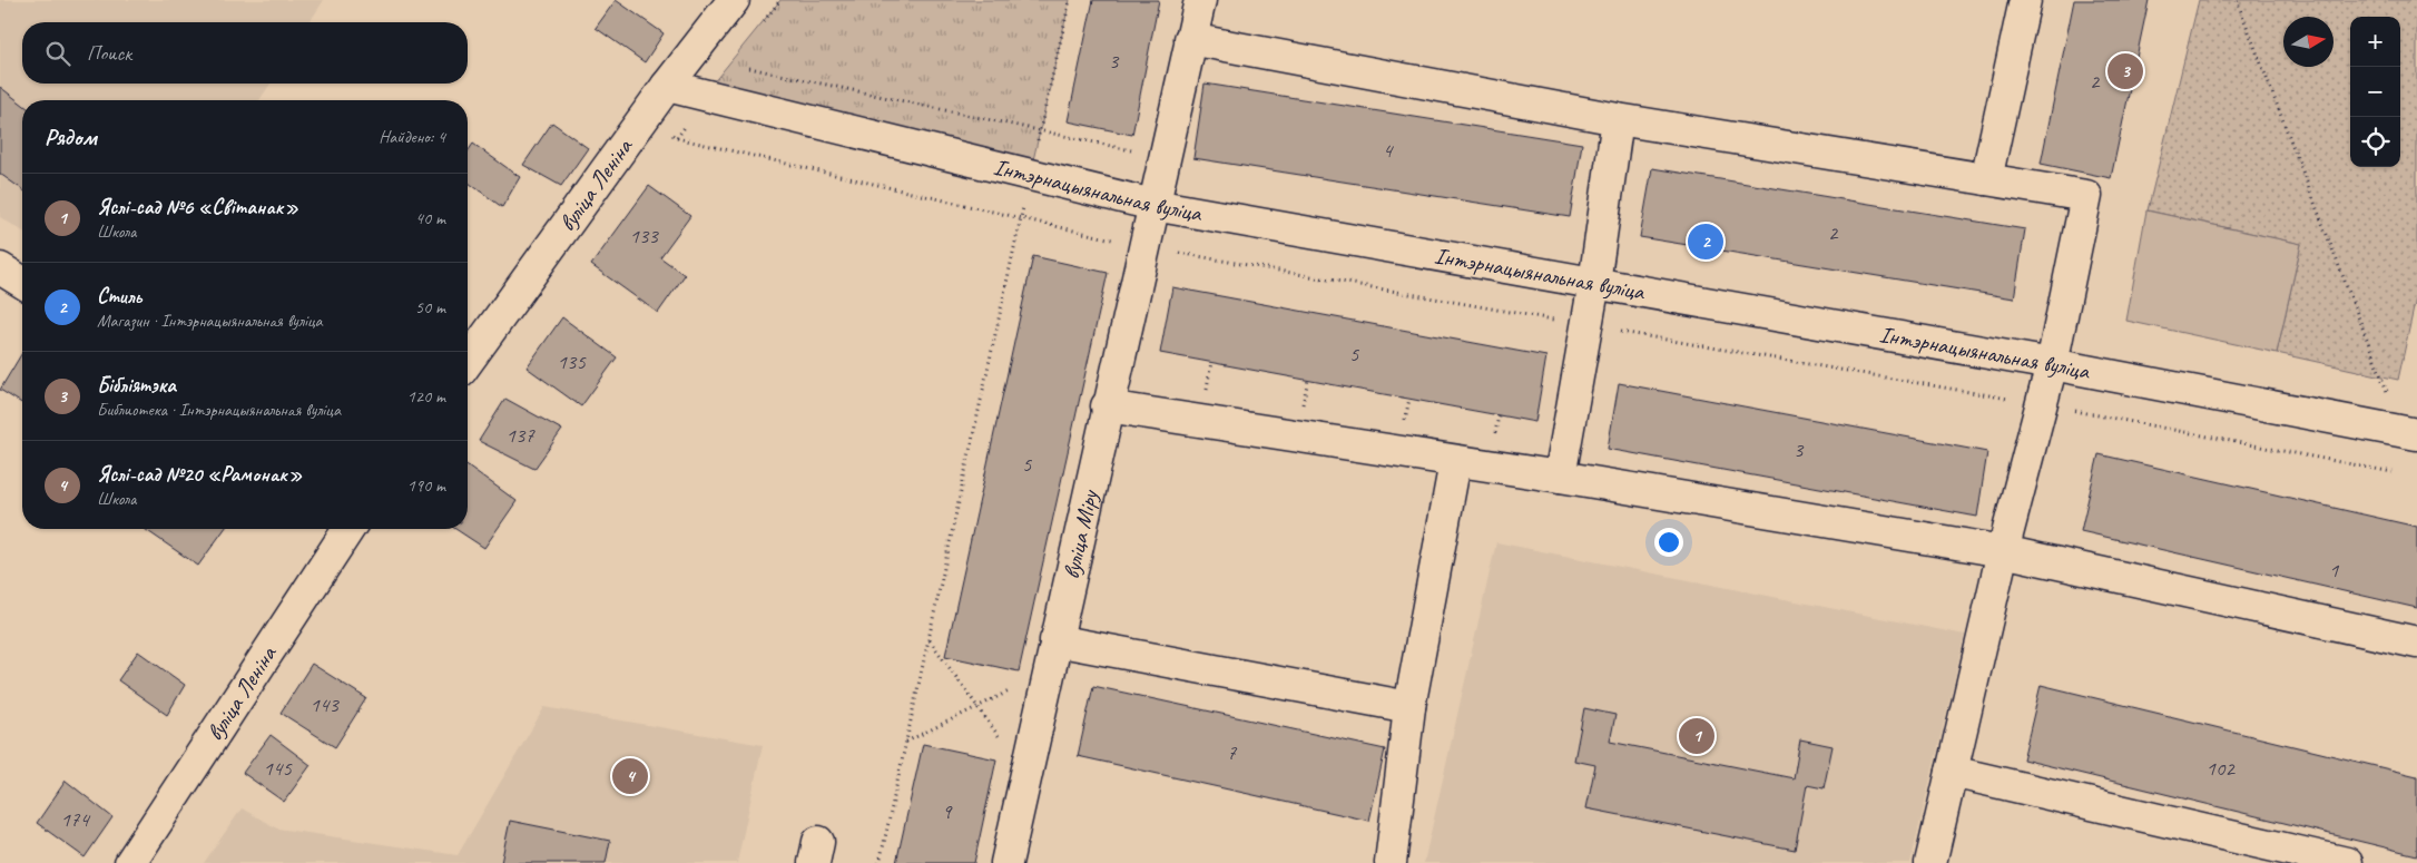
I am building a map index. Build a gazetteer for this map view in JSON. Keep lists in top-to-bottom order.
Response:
{
  "streets": {
    "street": ["вуліца Леніна", "Інтэрнацыянальная вуліца", "вуліца Міру"]
  },
  "crossings": [
    ["вуліца Леніна", "Інтэрнацыянальная вуліца"],
    ["Інтэрнацыянальная вуліца", "вуліца Міру"]
  ],
  "house_numbers": [
    "3",
    "2",
    "4",
    "2",
    "133",
    "5",
    "135",
    "137",
    "3",
    "5",
    "1",
    "143",
    "7",
    "145",
    "102",
    "9",
    "174"
  ],
  "north": "right",
  "page": {
    "map_buttons": ["+", "−"],
    "search": "Поиск",
    "pins": [
      "3",
      "2",
      "1",
      "4"
    ],
    "heading": ["Рядом", "Найдено: 4"],
    "list": [
      {
        "mark": "1",
        "name": "Яслі-сад №6 «Світанак»",
        "note": "Школа",
        "value": "40 m"
      },
      {
        "mark": "2",
        "name": "Стиль",
        "note": "Магазин · Інтэрнацыянальная вуліца",
        "value": "50 m"
      },
      {
        "mark": "3",
        "name": "Бібліятэка",
        "note": "Библиотека · Інтэрнацыянальная вуліца",
        "value": "120 m"
      },
      {
        "mark": "4",
        "name": "Яслі-сад №20 «Рамонак»",
        "note": "Школа",
        "value": "190 m"
      }
    ]
  }
}
